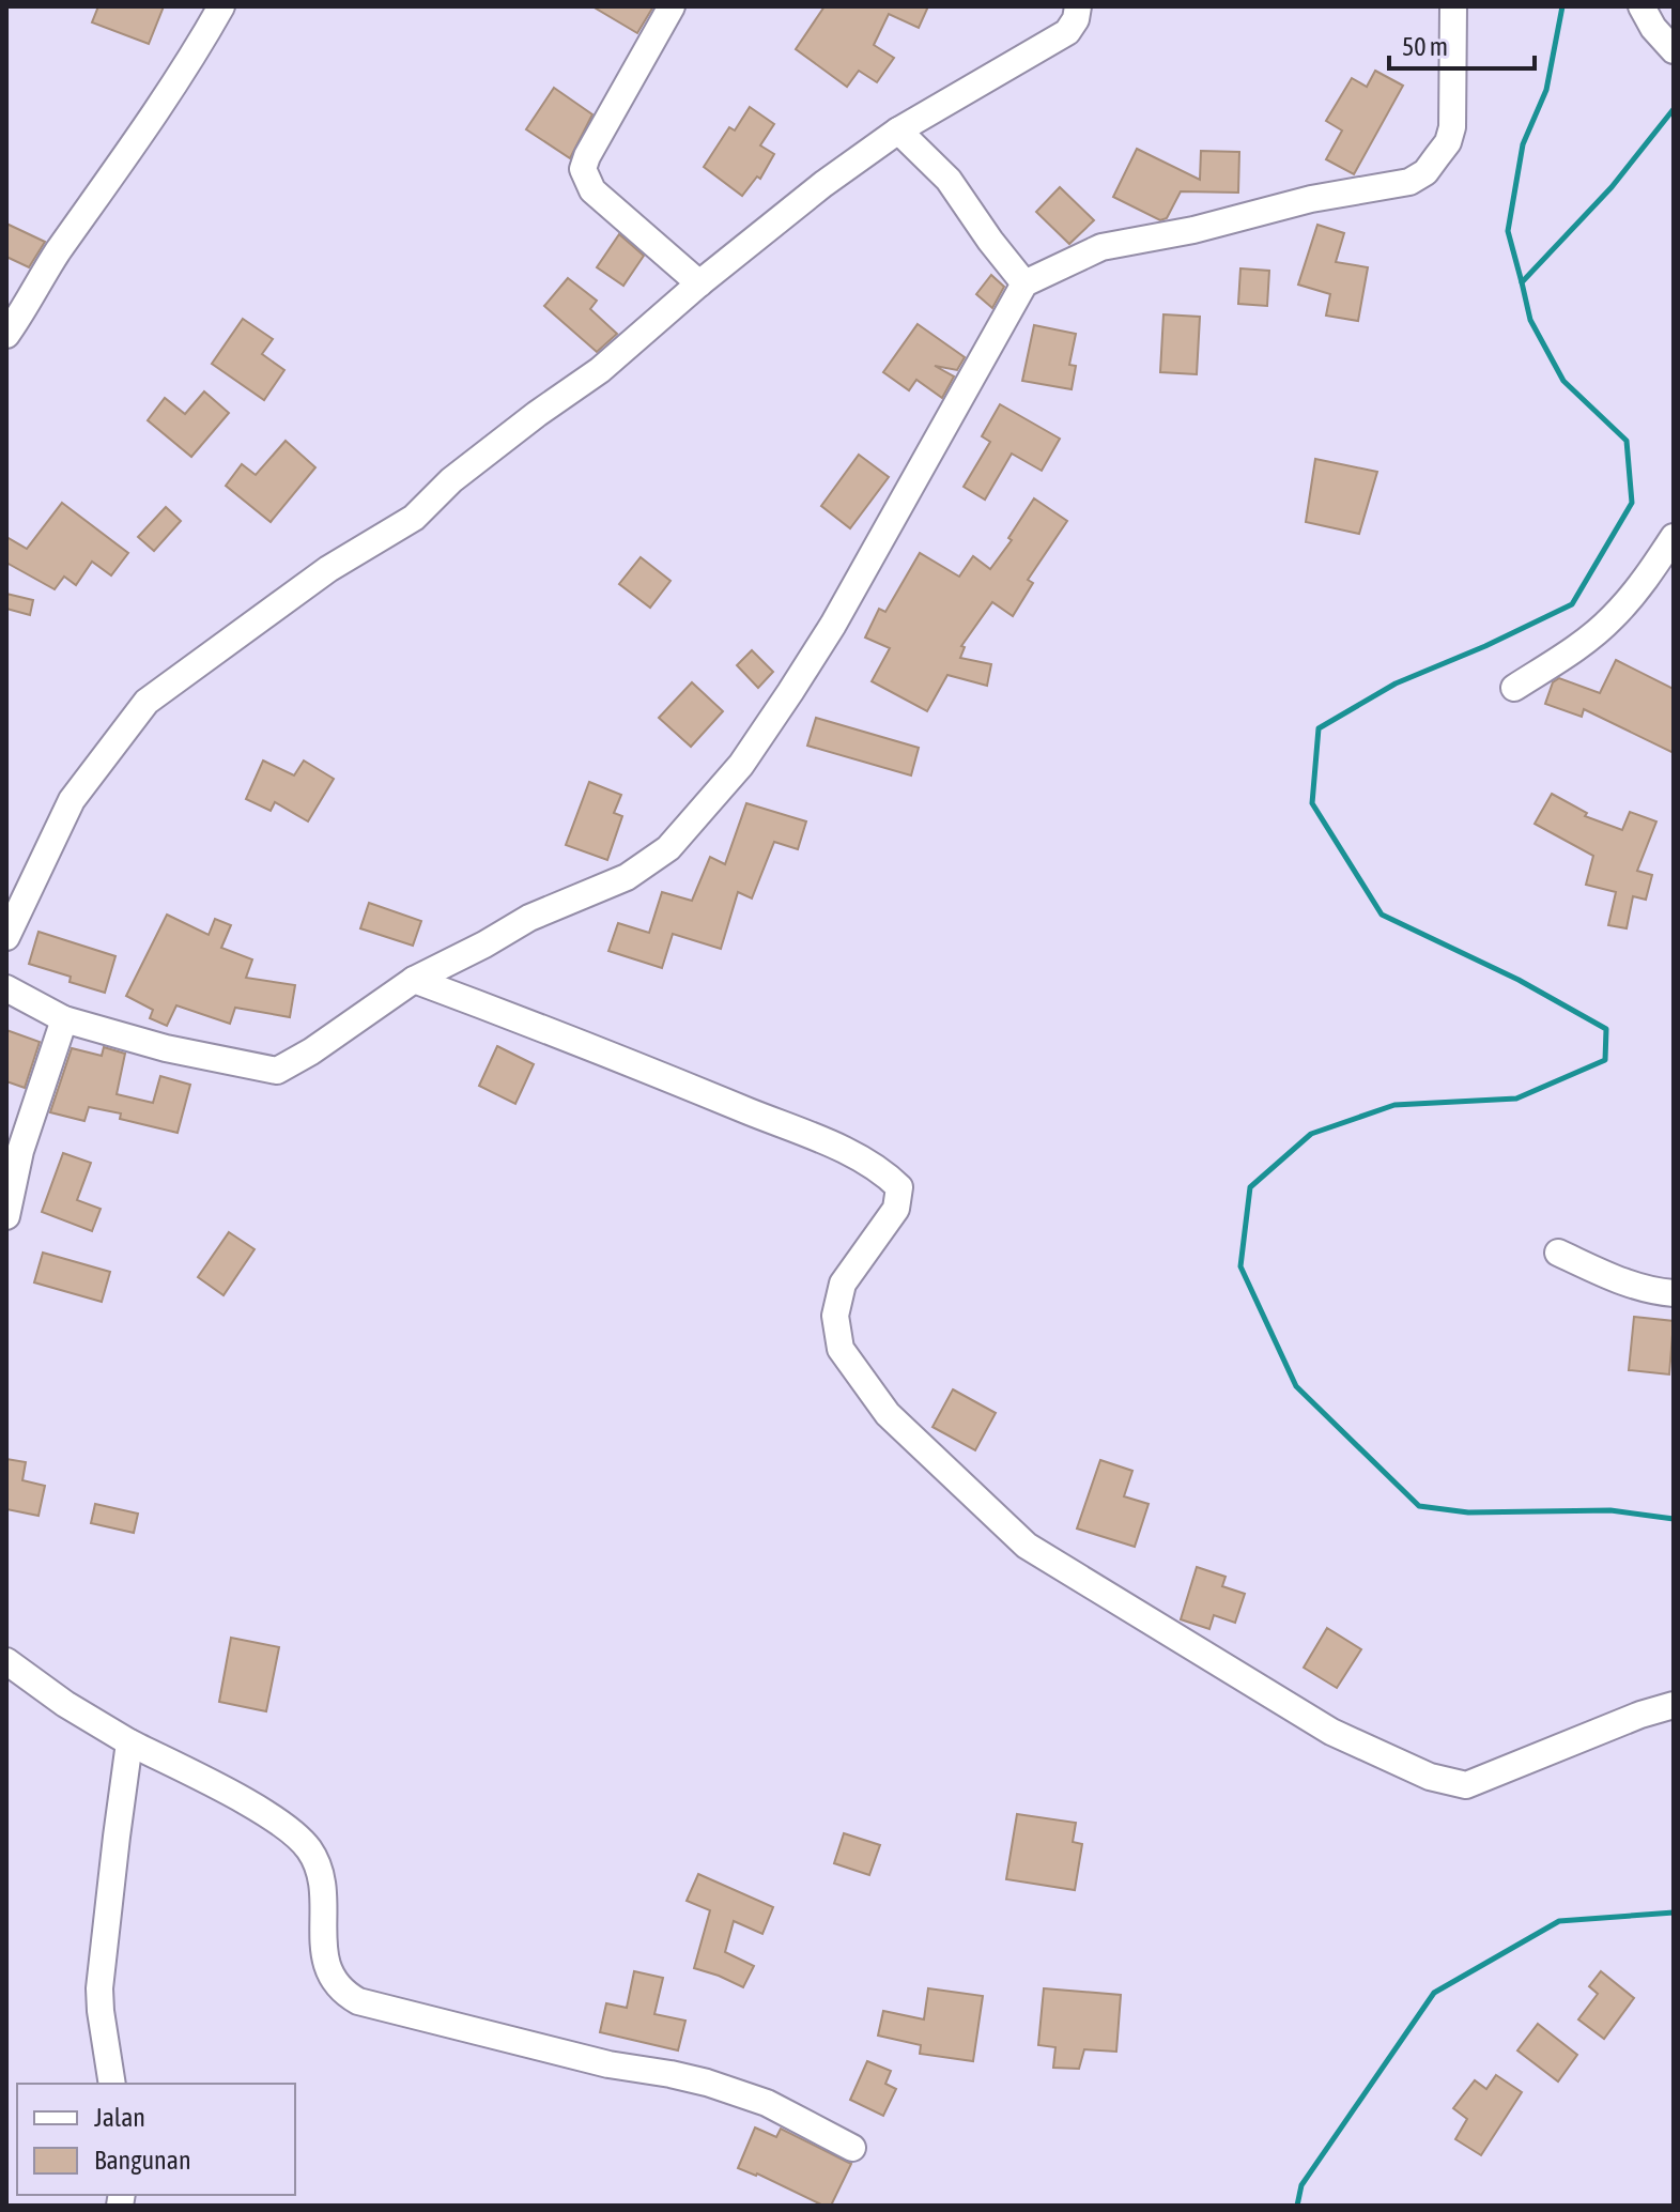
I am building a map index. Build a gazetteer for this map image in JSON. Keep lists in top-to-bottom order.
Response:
{
  "legend": ["Jalan", "Bangunan"],
  "scale_bar": "50 m"
}
